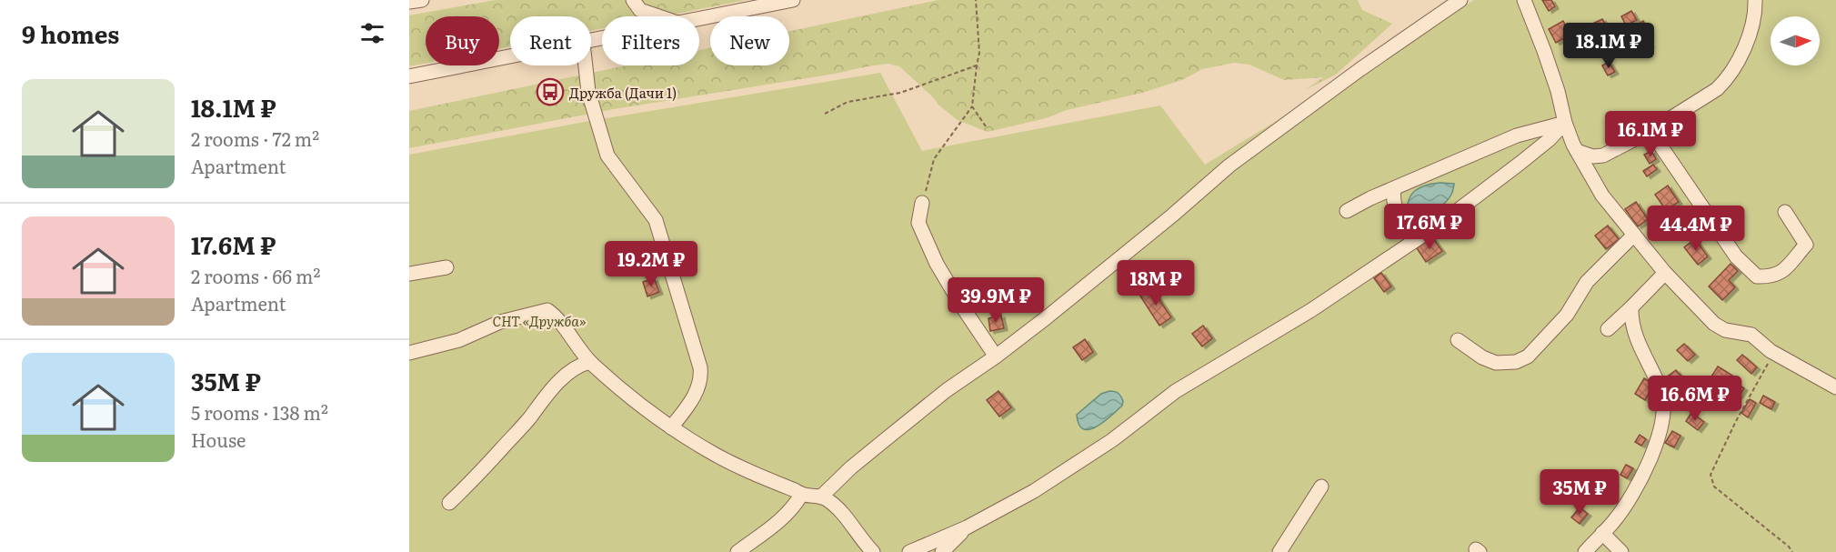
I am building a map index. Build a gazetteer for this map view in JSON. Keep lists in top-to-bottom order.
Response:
{
  "parks": ["СНТ «Дружба»"],
  "places": {
    "bus stop": ["Дружба (Дачи 1)"]
  },
  "north": "right",
  "page": {
    "heading": "9 homes",
    "chip": [
      "Buy",
      "Rent",
      "Filters",
      "New"
    ],
    "price": [
      "18.1M ₽",
      "16.1M ₽",
      "17.6M ₽",
      "44.4M ₽",
      "19.2M ₽",
      "18M ₽",
      "39.9M ₽",
      "16.6M ₽",
      "35M ₽"
    ],
    "list": [
      {
        "name": "18.1M ₽",
        "note": "2 rooms · 72 m² · Apartment"
      },
      {
        "name": "17.6M ₽",
        "note": "2 rooms · 66 m² · Apartment"
      },
      {
        "name": "35M ₽",
        "note": "5 rooms · 138 m² · House"
      }
    ]
  }
}
